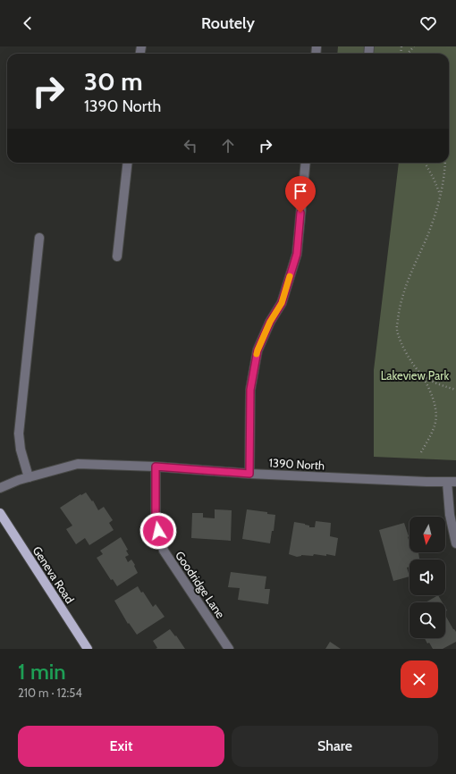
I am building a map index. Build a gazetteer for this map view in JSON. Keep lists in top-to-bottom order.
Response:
{
  "streets": {
    "main road": ["Geneva Road"],
    "street": ["1390 North", "Goodridge Lane"]
  },
  "crossings": [
    ["1390 North", "Goodridge Lane"]
  ],
  "parks": ["Lakeview Park"],
  "north": "bottom",
  "page": {
    "header": "Routely",
    "turn": ["30 m", "1390 North"],
    "heading": ["1 min", "210 m · 12:54"],
    "buttons": ["Exit", "Share"]
  }
}
